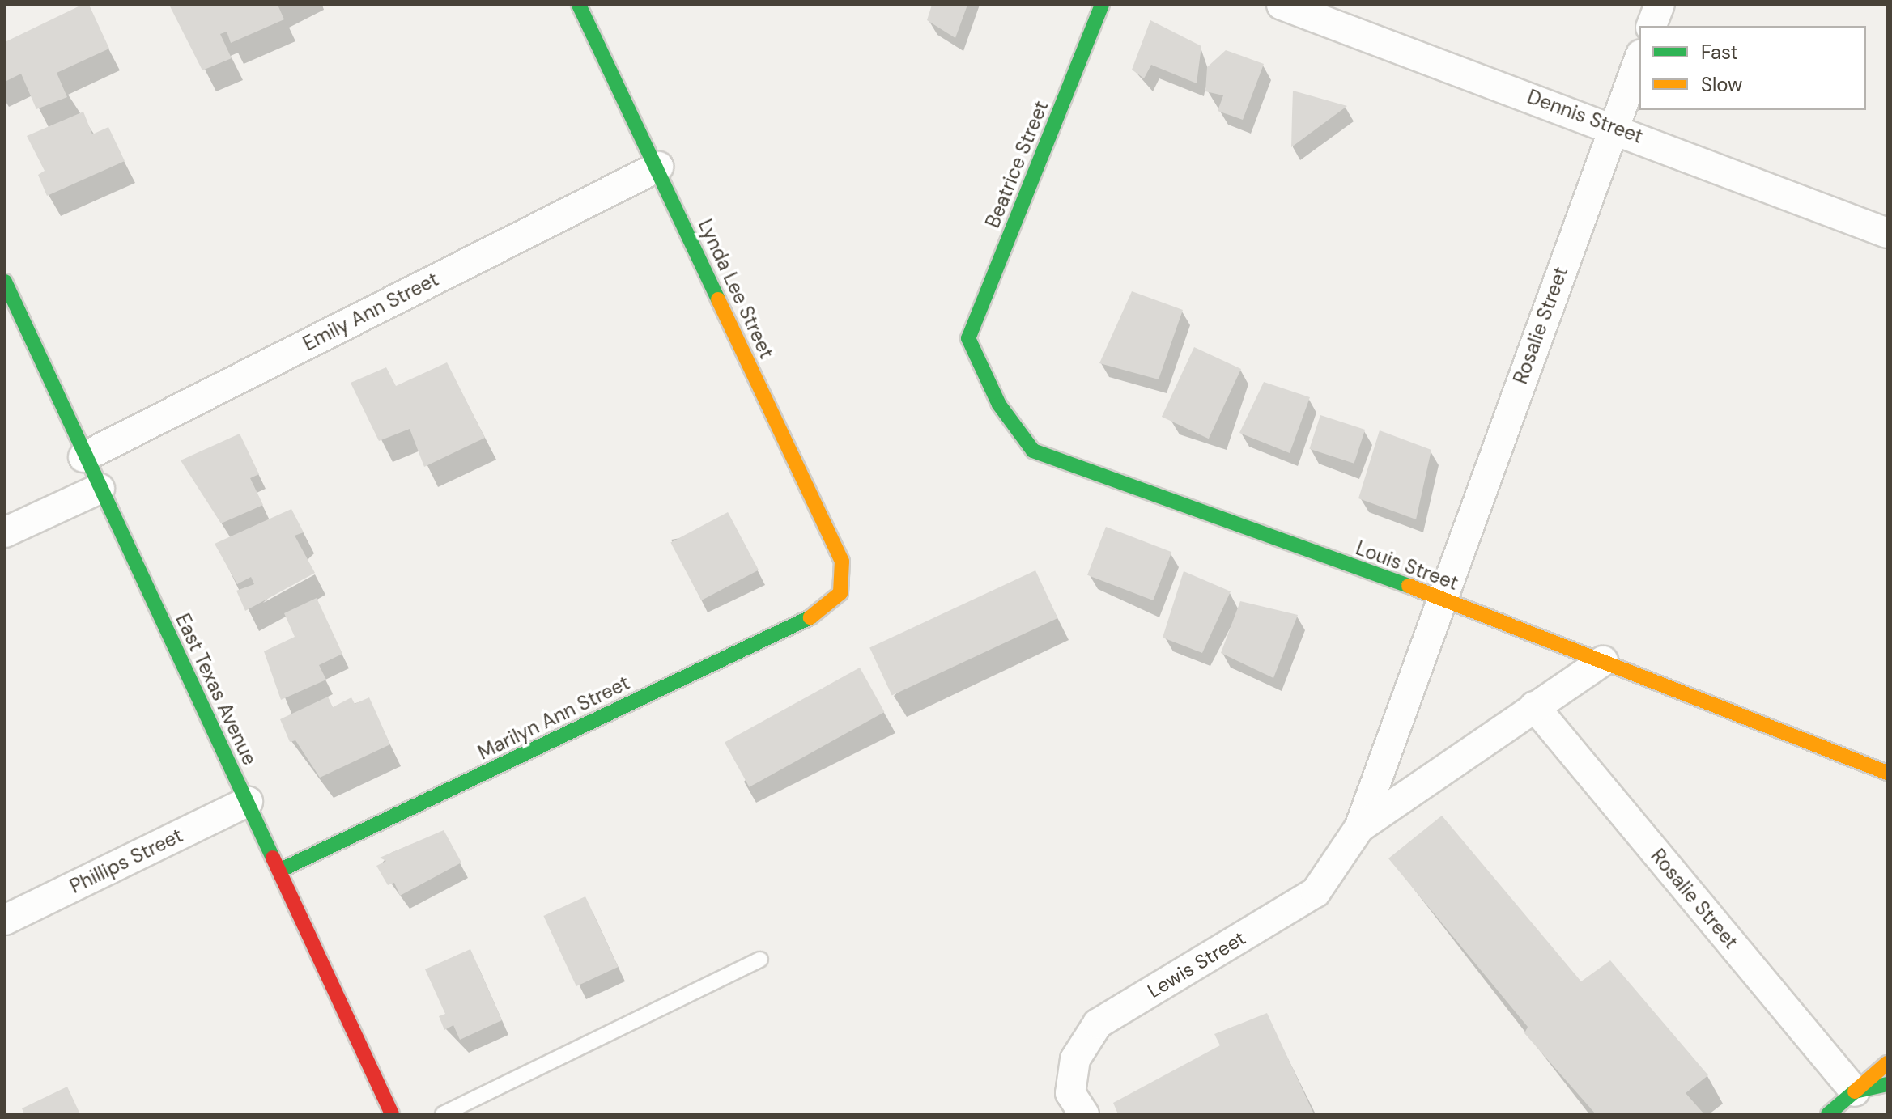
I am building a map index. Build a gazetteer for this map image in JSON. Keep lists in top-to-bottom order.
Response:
{
  "streets": {
    "street": [
      "Dennis Street",
      "Beatrice Street",
      "Lynda Lee Street",
      "Emily Ann Street",
      "Rosalie Street",
      "Louis Street",
      "East Texas Avenue",
      "Marilyn Ann Street",
      "Phillips Street",
      "Lewis Street"
    ]
  },
  "crossings": [
    ["Dennis Street", "Rosalie Street"],
    ["Beatrice Street", "Louis Street"],
    ["Lynda Lee Street", "Emily Ann Street"],
    ["Lynda Lee Street", "Marilyn Ann Street"],
    ["Emily Ann Street", "East Texas Avenue"],
    ["Rosalie Street", "Louis Street"],
    ["Rosalie Street", "Lewis Street"],
    ["Louis Street", "Lewis Street"],
    ["East Texas Avenue", "Marilyn Ann Street"],
    ["East Texas Avenue", "Phillips Street"]
  ],
  "legend": ["Fast", "Slow"]
}
